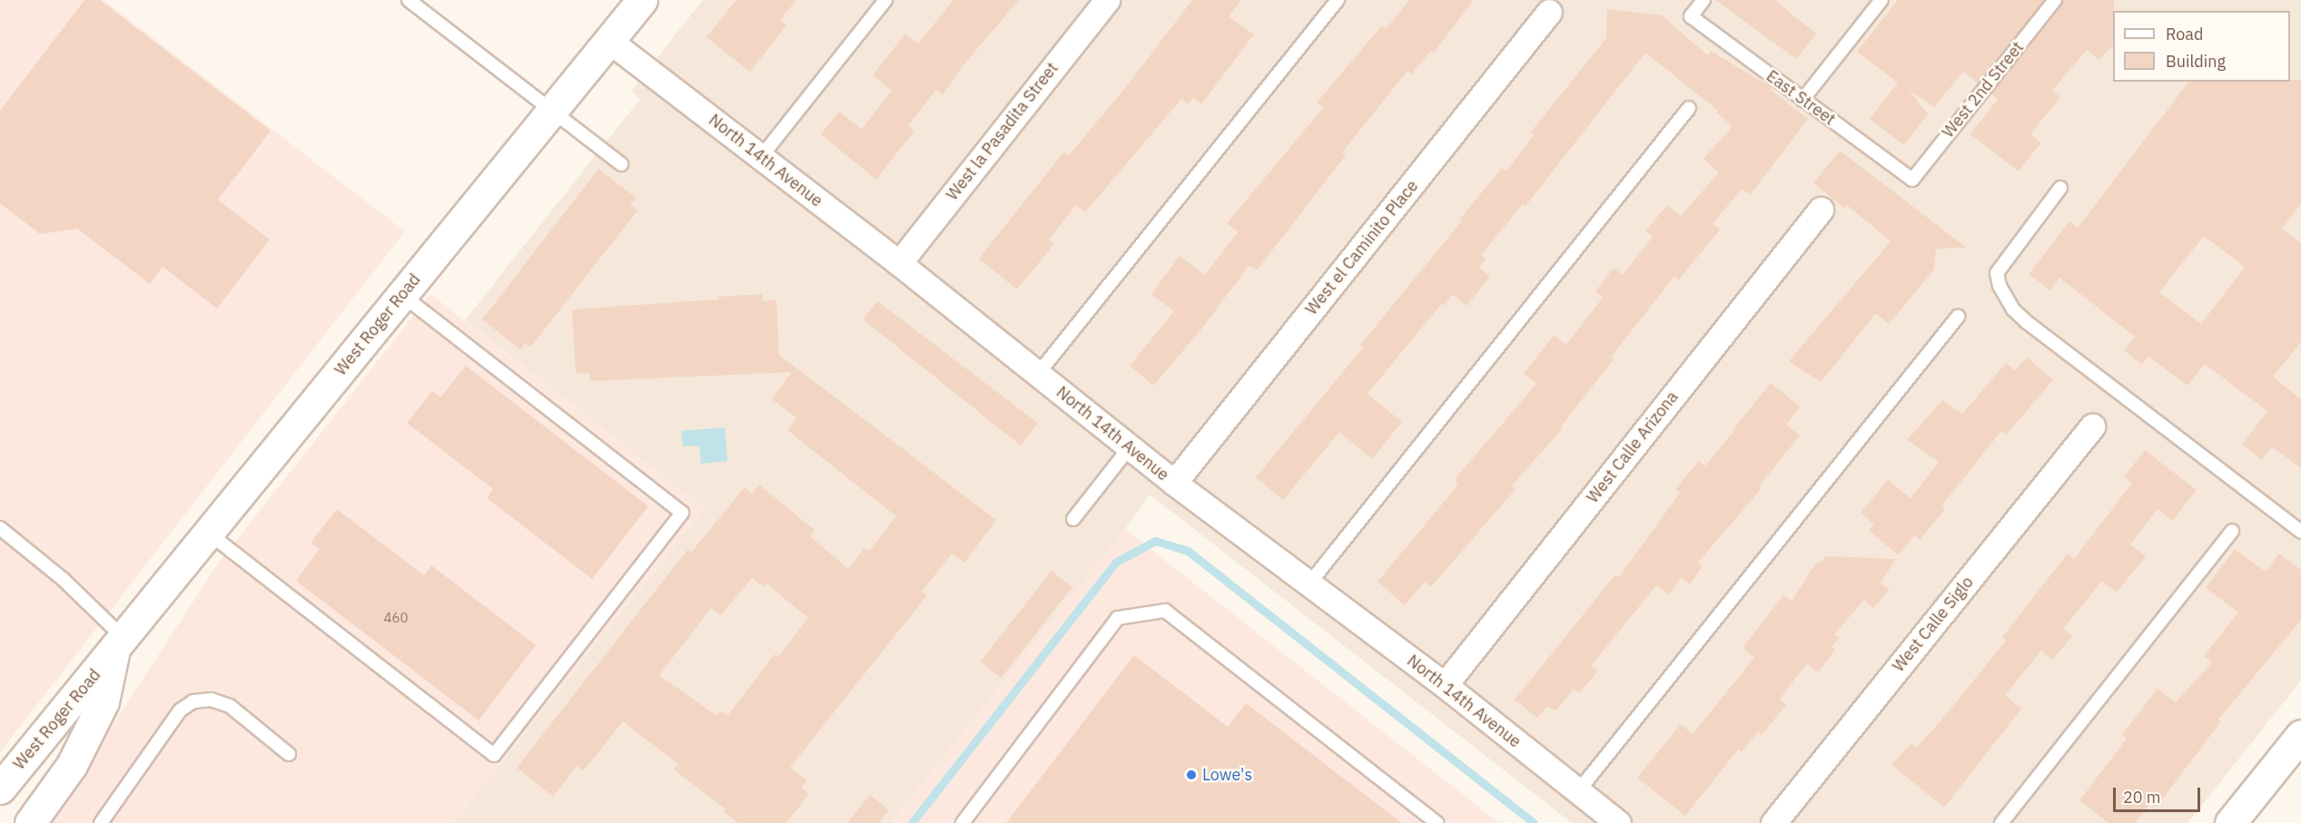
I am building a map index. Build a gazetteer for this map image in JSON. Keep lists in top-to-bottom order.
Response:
{
  "streets": {
    "street": [
      "West la Pasadita Street",
      "North 14th Avenue",
      "West el Caminito Place",
      "West Roger Road",
      "West Calle Arizona",
      "West Calle Siglo"
    ],
    "lane": ["West 2nd Street", "East Street"]
  },
  "crossings": [
    ["West 2nd Street", "East Street"],
    ["West la Pasadita Street", "North 14th Avenue"],
    ["North 14th Avenue", "West el Caminito Place"],
    ["North 14th Avenue", "West Roger Road"],
    ["North 14th Avenue", "West Calle Arizona"]
  ],
  "places": ["Lowe's"],
  "house_numbers": ["460"],
  "legend": ["Road", "Building"],
  "scale_bar": "20 m"
}
